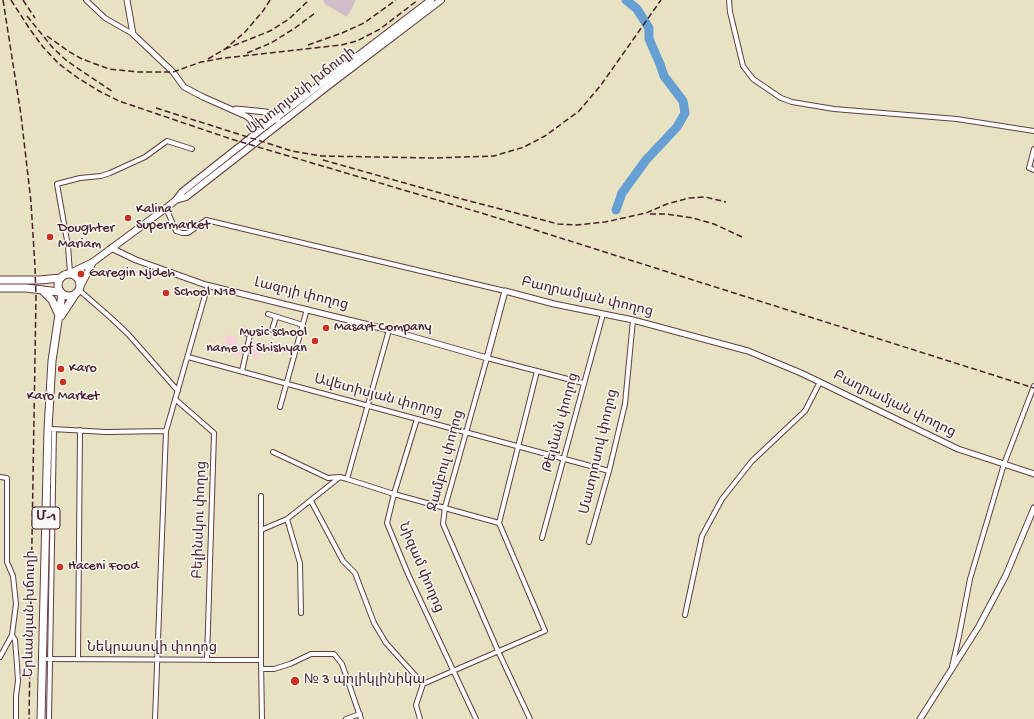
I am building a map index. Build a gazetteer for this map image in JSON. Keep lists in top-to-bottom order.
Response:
{
  "streets": {
    "highway": ["Մ-1", "Երևանյան խճուղի"],
    "main road": ["Ախուրյանի խճուղի"],
    "street": [
      "Լազոյի փողոց",
      "Բաղրամյան փողոց",
      "Ավետիսյան փողոց",
      "Թելման փողոց",
      "Մատրոսով փողոց",
      "Ջամբուլ փողոց",
      "Բելինսկու փողոց",
      "Նիզամ փողոց",
      "Նեկրասովի փողոց"
    ]
  },
  "crossings": [
    ["Ախուրյանի խճուղի", "Լազոյի փողոց"],
    ["Ախուրյանի խճուղի", "Բաղրամյան փողոց"],
    ["Ախուրյանի խճուղի", "Երևանյան խճուղի"],
    ["Լազոյի փողոց", "Ջամբուլ փողոց"],
    ["Բաղրամյան փողոց", "Թելման փողոց"],
    ["Բաղրամյան փողոց", "Մատրոսով փողոց"],
    ["Բաղրամյան փողոց", "Ջամբուլ փողոց"],
    ["Ավետիսյան փողոց", "Թելման փողոց"],
    ["Ավետիսյան փողոց", "Մատրոսով փողոց"],
    ["Ավետիսյան փողոց", "Ջամբուլ փողոց"],
    ["Ավետիսյան փողոց", "Նիզամ փողոց"],
    ["Բելինսկու փողոց", "Նեկրասովի փողոց"],
    ["Երևանյան խճուղի", "Նեկրասովի փողոց"]
  ],
  "places": [
    "Kalina Supermarket",
    "Doughter Mariam",
    "Garegin Njdeh",
    "School N18",
    "Masart Company",
    "Music school name of Shishyan",
    "Karo",
    "Karo Market",
    "Haceni Food",
    "№ 3 պոլիկլինիկա"
  ]
}
